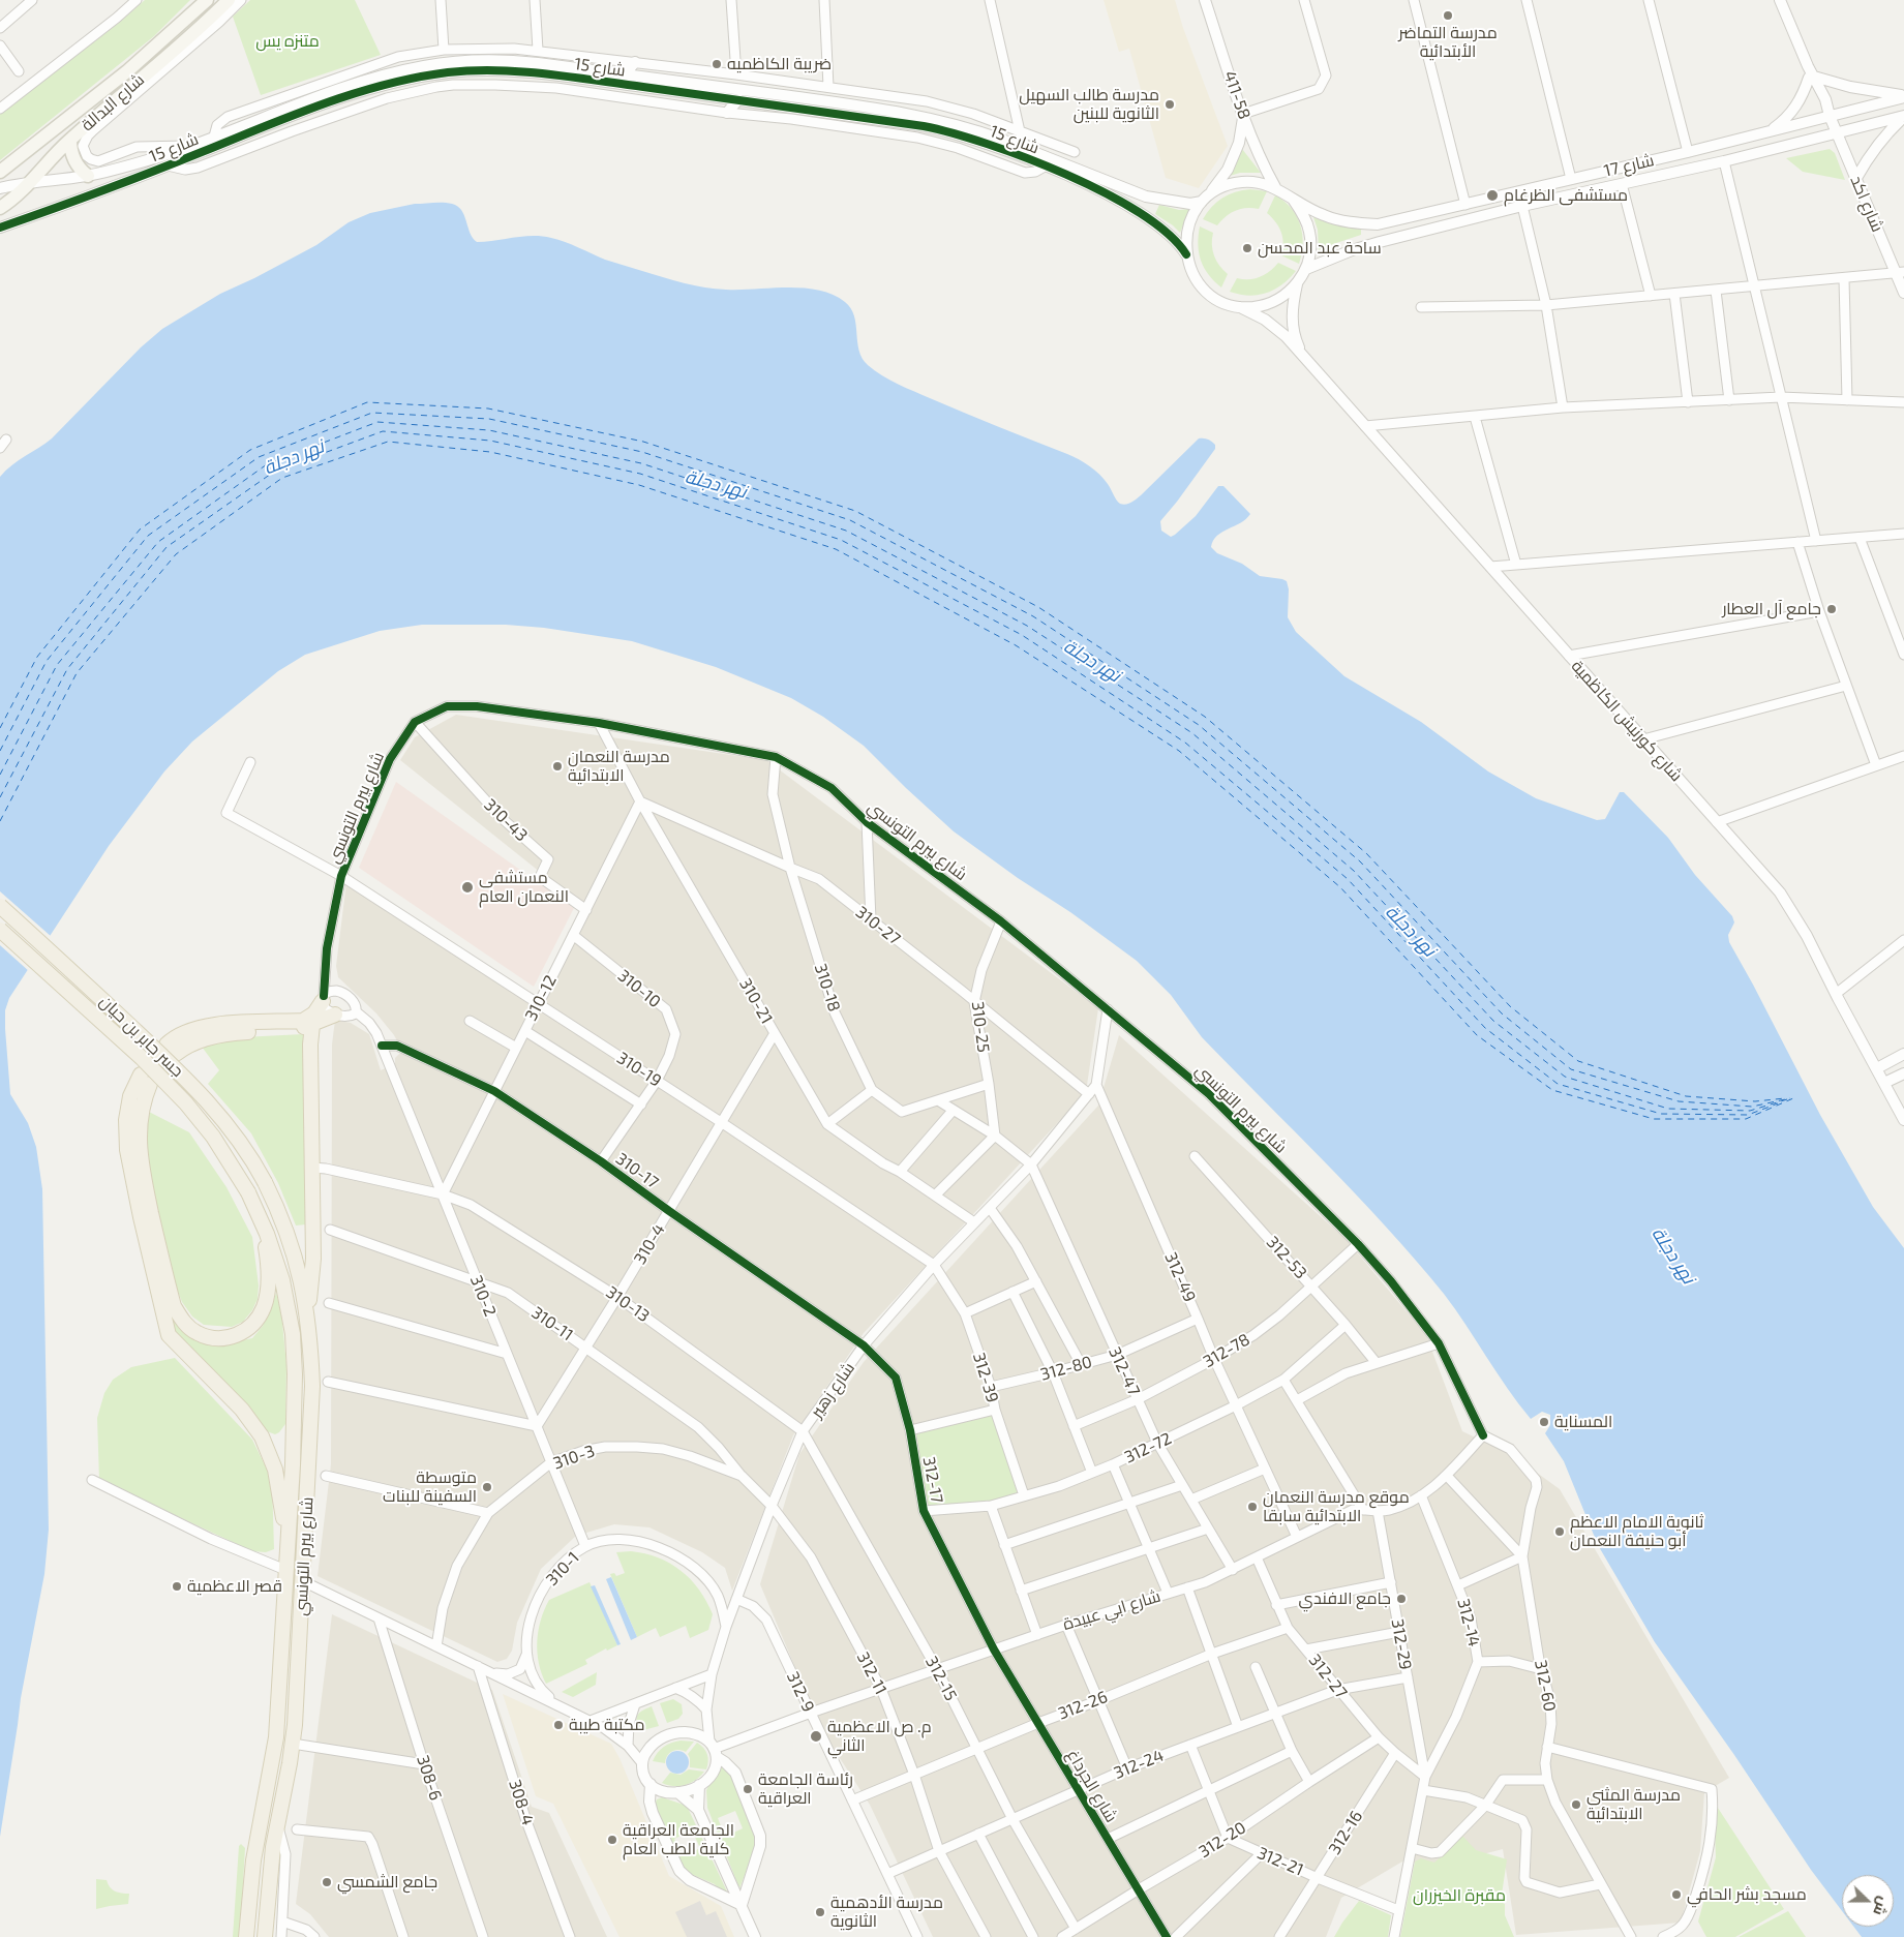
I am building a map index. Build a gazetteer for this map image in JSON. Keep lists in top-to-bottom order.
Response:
{
  "streets": {
    "main road": ["شارع البدالة", "شارع بيرم التونسي", "جسر جابر بن حيان"],
    "street": [
      "شارع 15",
      "411-58",
      "شارع 17",
      "شارع اكد",
      "شارع كورنيش الكاظمية",
      "310-43",
      "310-27",
      "310-18",
      "310-10",
      "310-12",
      "310-21",
      "310-25",
      "310-19",
      "310-17",
      "310-4",
      "312-53",
      "312-49",
      "310-2",
      "310-13",
      "310-11",
      "312-78",
      "312-80",
      "312-47",
      "312-39",
      "شارع زهير",
      "312-72",
      "310-3",
      "312-17",
      "310-1",
      "شارع ابي عبيدة",
      "312-14",
      "312-29",
      "312-11",
      "312-27",
      "312-15",
      "312-60",
      "312-9",
      "312-26",
      "312-24",
      "308-6",
      "شارع الجرداغ",
      "308-4",
      "312-16",
      "312-20",
      "312-21"
    ]
  },
  "crossings": [
    ["شارع 15", "411-58"],
    ["شارع 15", "شارع البدالة"],
    ["شارع 15", "شارع 17"],
    ["شارع 15", "شارع كورنيش الكاظمية"],
    ["411-58", "شارع 17"],
    ["411-58", "شارع كورنيش الكاظمية"],
    ["شارع 17", "شارع اكد"],
    ["شارع 17", "شارع كورنيش الكاظمية"],
    ["شارع بيرم التونسي", "310-43"],
    ["شارع بيرم التونسي", "310-18"],
    ["شارع بيرم التونسي", "310-21"],
    ["شارع بيرم التونسي", "310-25"],
    ["شارع بيرم التونسي", "جسر جابر بن حيان"],
    ["شارع بيرم التونسي", "310-19"],
    ["شارع بيرم التونسي", "310-2"],
    ["شارع بيرم التونسي", "312-78"],
    ["شارع بيرم التونسي", "شارع ابي عبيدة"],
    ["310-43", "310-12"],
    ["310-27", "310-18"],
    ["310-27", "310-12"],
    ["310-27", "310-21"],
    ["310-27", "310-25"],
    ["310-27", "شارع زهير"],
    ["310-18", "310-25"],
    ["310-10", "310-12"],
    ["310-10", "310-19"],
    ["310-10", "310-17"],
    ["310-12", "310-21"],
    ["310-12", "310-19"],
    ["310-12", "310-17"],
    ["310-12", "310-2"],
    ["310-12", "310-13"],
    ["310-21", "310-4"],
    ["310-21", "شارع زهير"],
    ["310-19", "310-4"],
    ["310-19", "312-39"],
    ["310-19", "شارع زهير"],
    ["310-17", "310-4"],
    ["310-17", "310-2"],
    ["310-17", "شارع زهير"],
    ["310-17", "312-17"],
    ["310-4", "310-2"],
    ["310-4", "310-13"],
    ["310-4", "310-11"],
    ["312-53", "312-78"],
    ["312-53", "312-72"],
    ["312-49", "312-78"],
    ["312-49", "312-80"],
    ["312-49", "شارع زهير"],
    ["312-49", "312-72"],
    ["312-49", "شارع ابي عبيدة"],
    ["310-2", "310-13"],
    ["310-2", "310-11"],
    ["310-2", "310-3"],
    ["310-2", "310-1"],
    ["310-13", "شارع زهير"],
    ["310-13", "312-15"],
    ["310-11", "310-3"],
    ["312-78", "312-47"],
    ["312-80", "312-47"],
    ["312-80", "312-39"],
    ["312-47", "شارع زهير"],
    ["312-47", "312-72"],
    ["312-47", "شارع ابي عبيدة"],
    ["312-39", "شارع زهير"],
    ["312-39", "312-72"],
    ["شارع زهير", "310-3"],
    ["شارع زهير", "312-17"],
    ["شارع زهير", "310-1"],
    ["شارع زهير", "شارع ابي عبيدة"],
    ["شارع زهير", "312-11"],
    ["شارع زهير", "312-15"],
    ["شارع زهير", "312-9"],
    ["312-72", "312-17"],
    ["310-3", "312-11"],
    ["312-17", "شارع ابي عبيدة"],
    ["312-17", "شارع الجرداغ"],
    ["شارع ابي عبيدة", "312-14"],
    ["شارع ابي عبيدة", "312-29"],
    ["شارع ابي عبيدة", "312-11"],
    ["شارع ابي عبيدة", "312-27"],
    ["شارع ابي عبيدة", "312-15"],
    ["شارع ابي عبيدة", "312-9"],
    ["شارع ابي عبيدة", "شارع الجرداغ"],
    ["312-14", "312-29"],
    ["312-14", "312-27"],
    ["312-29", "312-27"],
    ["312-29", "312-24"],
    ["312-11", "312-26"],
    ["312-11", "312-24"],
    ["312-27", "312-26"],
    ["312-27", "312-24"],
    ["312-27", "312-16"],
    ["312-27", "312-20"],
    ["312-15", "312-26"],
    ["312-15", "312-24"],
    ["312-15", "312-20"],
    ["312-9", "312-26"],
    ["312-9", "312-24"],
    ["312-26", "شارع الجرداغ"],
    ["312-24", "شارع الجرداغ"],
    ["شارع الجرداغ", "312-20"],
    ["312-16", "312-21"],
    ["312-20", "312-21"]
  ],
  "water": ["نهر دجلة"],
  "parks": ["متنزه يس", "مقبرة الخيزران"],
  "places": [
    "مدرسة التماضر الأبتدائية",
    "ضريبة الكاظميه",
    "مدرسة طالب السهيل الثانوية للبنين",
    "مستشفى الظرغام",
    "ساحة عبد المحسن",
    "جامع آل العطار",
    "مدرسة النعمان الابتدائية",
    "مستشفى النعمان العام",
    "المسناية",
    "متوسطة السفينة للبنات",
    "موقع مدرسة النعمان الابتدائية سابقا",
    "ثانوية الامام الاعظم أبو حنيفة النعمان",
    "قصر الاعظمية",
    "جامع الافندي",
    "مكتبة طيبة",
    "م. ص الاعظمية الثاني",
    "رئاسة الجامعة العراقية",
    "مدرسة المثنى الابتدائية",
    "الجامعة العراقية كلية الطب العام",
    "جامع الشمسي",
    "مسجد بشر الحافي",
    "مدرسة الأدهمية الثانوية"
  ],
  "north": "right"
}
